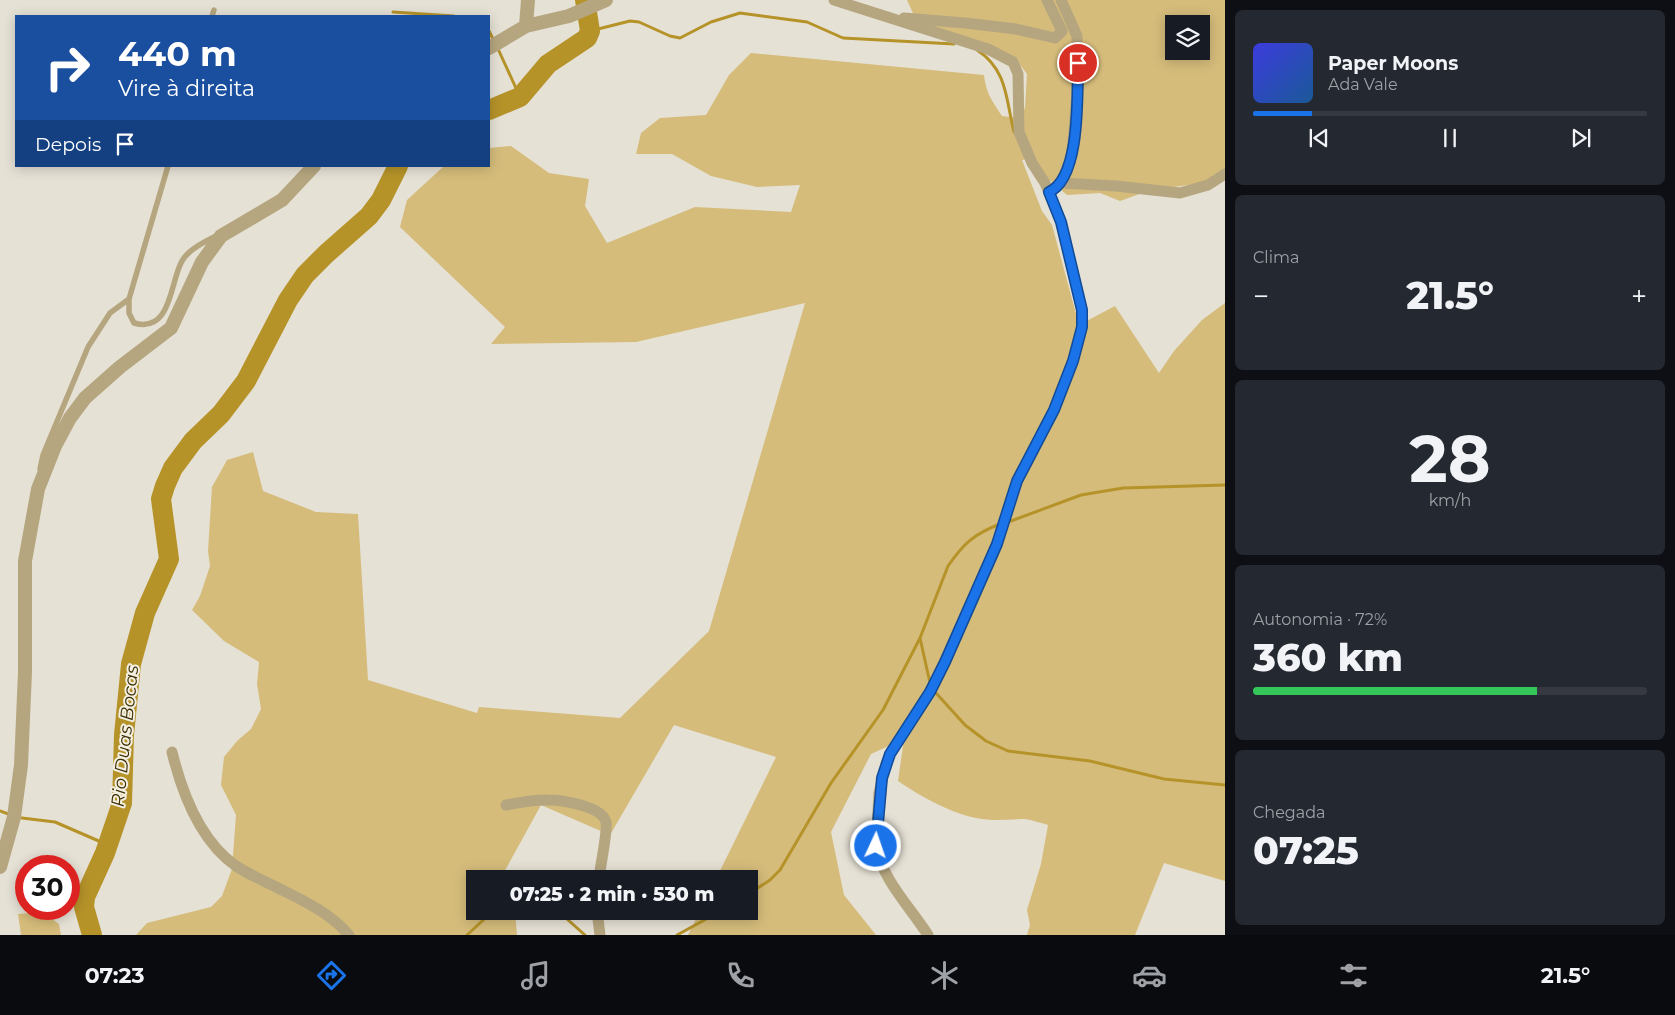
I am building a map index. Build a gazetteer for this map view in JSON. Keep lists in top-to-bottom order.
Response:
{
  "water": ["Rio Duas Bocas"],
  "page": {
    "turn": ["440 m", "Vire à direita"],
    "song": ["Paper Moons", "Ada Vale"],
    "then": "Depois",
    "tile": [
      "Clima",
      ["28", "km/h"],
      ["Autonomia · 72%", "360 km"],
      ["Chegada", "07:25"]
    ],
    "heat": ["−", "21.5°", "+"],
    "limit": "30",
    "trip": "07:25 · 2 min · 530 m",
    "tabs": ["07:23", "21.5°"]
  }
}
